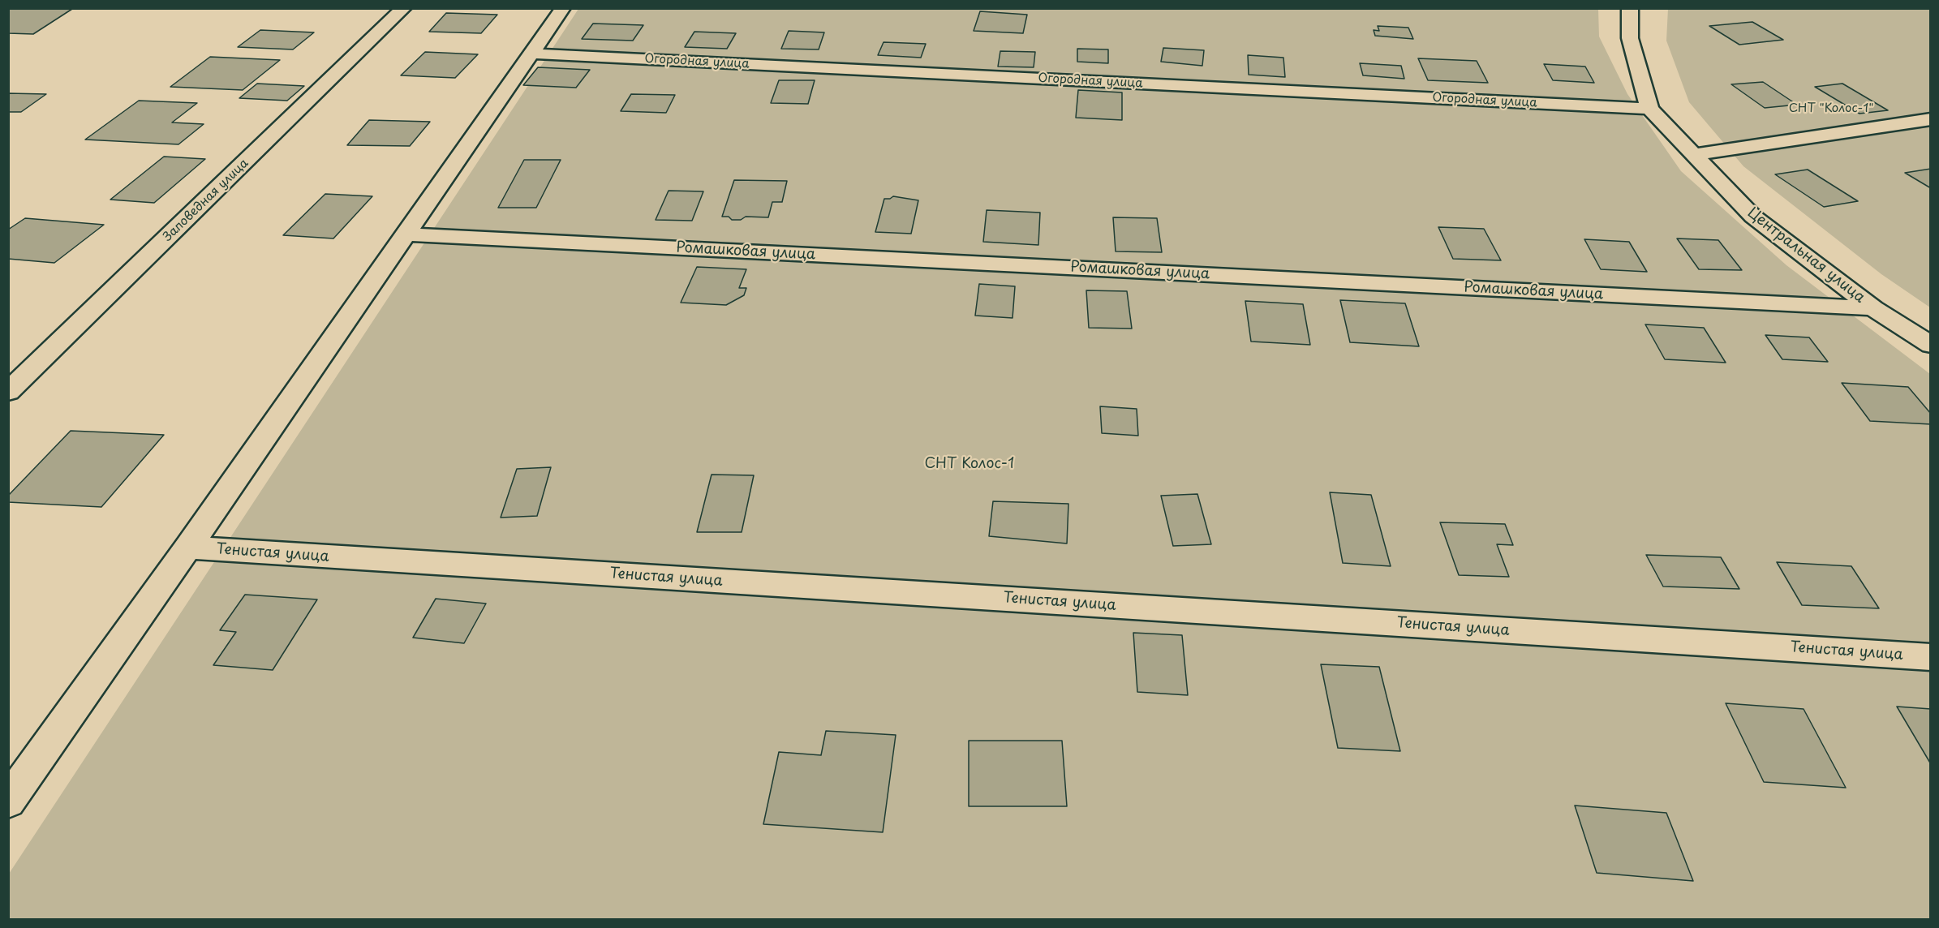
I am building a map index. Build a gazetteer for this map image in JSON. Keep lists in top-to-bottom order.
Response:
{
  "streets": {
    "street": [
      "Огородная улица",
      "Заповедная улица",
      "Ромашковая улица",
      "Центральная улица",
      "Тенистая улица"
    ]
  },
  "crossings": [
    ["Огородная улица", "Центральная улица"],
    ["Ромашковая улица", "Центральная улица"]
  ],
  "parks": ["СНТ \"Колос-1\"", "СНТ Колос-1"]
}
